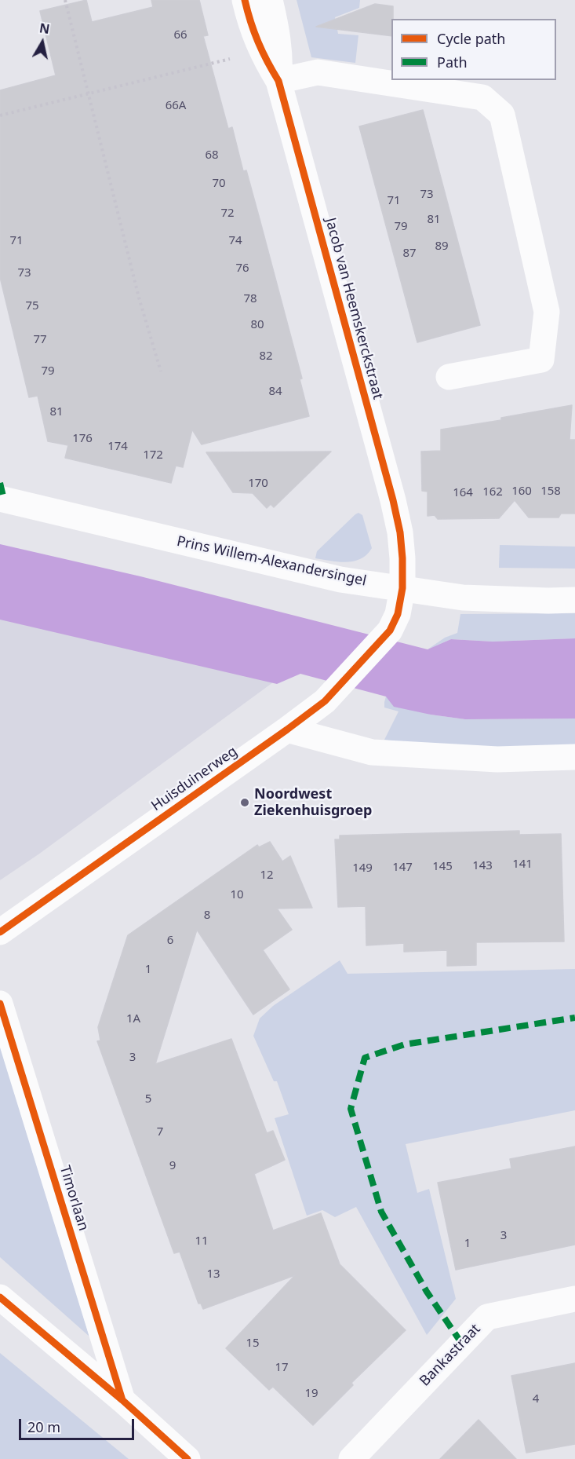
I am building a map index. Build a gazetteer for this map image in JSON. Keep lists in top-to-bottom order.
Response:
{
  "streets": {
    "street": [
      "Jacob van Heemskerckstraat",
      "Prins Willem-Alexandersingel",
      "Huisduinerweg",
      "Timorlaan",
      "Bankastraat"
    ]
  },
  "crossings": [
    ["Jacob van Heemskerckstraat", "Prins Willem-Alexandersingel"],
    ["Jacob van Heemskerckstraat", "Huisduinerweg"]
  ],
  "places": ["Noordwest Ziekenhuisgroep"],
  "house_numbers": [
    "66",
    "66A",
    "68",
    "70",
    "73",
    "71",
    "72",
    "81",
    "79",
    "71",
    "74",
    "89",
    "87",
    "76",
    "73",
    "78",
    "75",
    "80",
    "77",
    "82",
    "79",
    "84",
    "81",
    "176",
    "174",
    "172",
    "170",
    "160",
    "158",
    "162",
    "164",
    "141",
    "143",
    "145",
    "147",
    "149",
    "12",
    "10",
    "8",
    "6",
    "1",
    "1A",
    "3",
    "5",
    "7",
    "9",
    "3",
    "11",
    "1",
    "13",
    "15",
    "17",
    "19",
    "4"
  ],
  "legend": ["Cycle path", "Path"],
  "scale_bar": "20 m",
  "north": "top"
}
